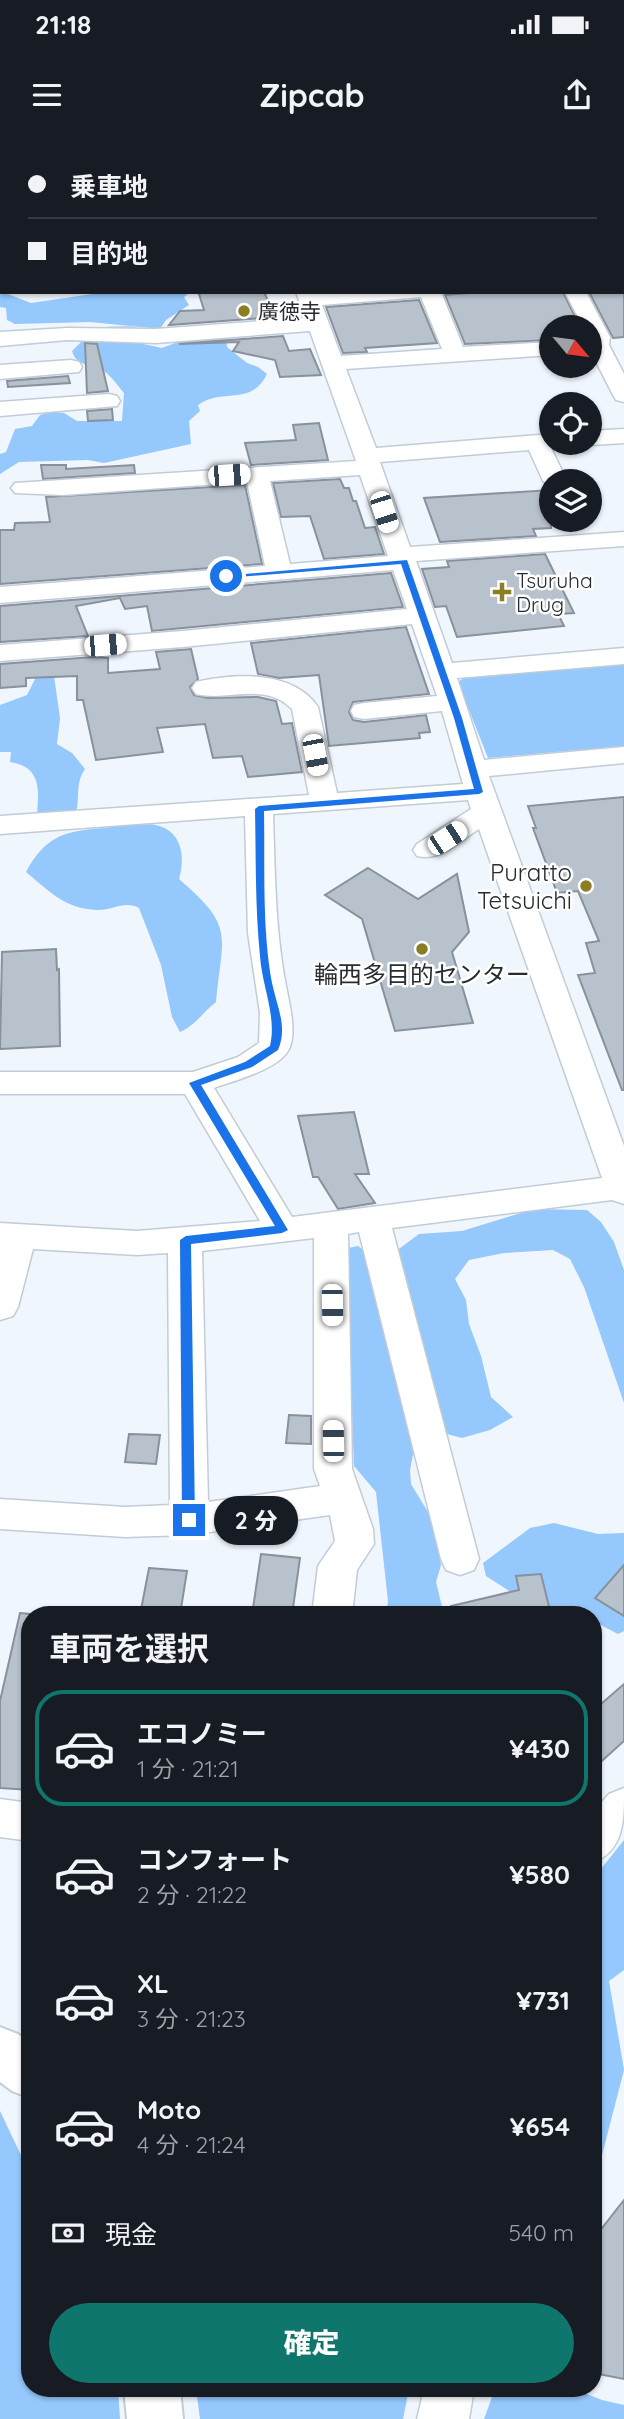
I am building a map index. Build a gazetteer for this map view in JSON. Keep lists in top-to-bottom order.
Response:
{
  "places": {
    "other": ["廣徳寺", "Puratto Tetsuichi", "輪西多目的センター"],
    "health": ["Tsuruha Drug"]
  },
  "north": "bottom right",
  "page": {
    "status": "21:18",
    "header": "Zipcab",
    "banner": ["乗車地", "目的地"],
    "bubble": "2 分",
    "heading": "車両を選択",
    "list": [
      {
        "name": "エコノミー",
        "note": "1 分 · 21:21",
        "value": "¥430"
      },
      {
        "name": "コンフォート",
        "note": "2 分 · 21:22",
        "value": "¥580"
      },
      {
        "name": "XL",
        "note": "3 分 · 21:23",
        "value": "¥731"
      },
      {
        "name": "Moto",
        "note": "4 分 · 21:24",
        "value": "¥654"
      }
    ],
    "pay": ["現金", "540 m"],
    "buttons": "確定"
  }
}
